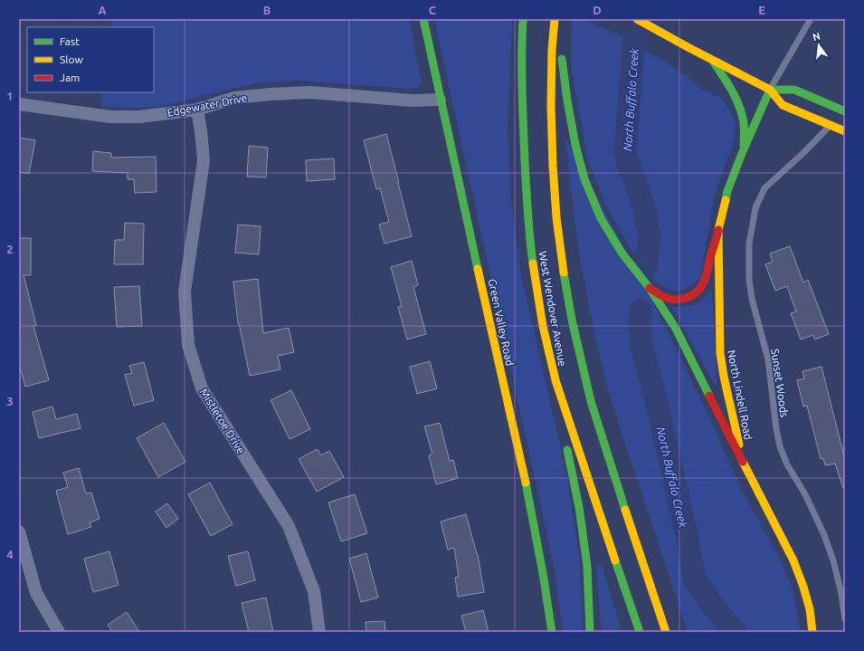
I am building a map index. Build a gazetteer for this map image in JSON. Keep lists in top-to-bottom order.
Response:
{
  "streets": {
    "main road": ["West Wendover Avenue", "Green Valley Road", "North Lindell Road"],
    "street": ["Edgewater Drive", "Mistletoe Drive"],
    "lane": ["Sunset Woods"]
  },
  "crossings": [
    ["Edgewater Drive", "Green Valley Road"],
    ["Edgewater Drive", "Mistletoe Drive"]
  ],
  "water": ["North Buffalo Creek"],
  "legend": ["Fast", "Slow", "Jam"],
  "north": "top",
  "grid": {
    "columns": [
      "A",
      "B",
      "C",
      "D",
      "E"
    ],
    "rows": [
      "1",
      "2",
      "3",
      "4"
    ]
  }
}
